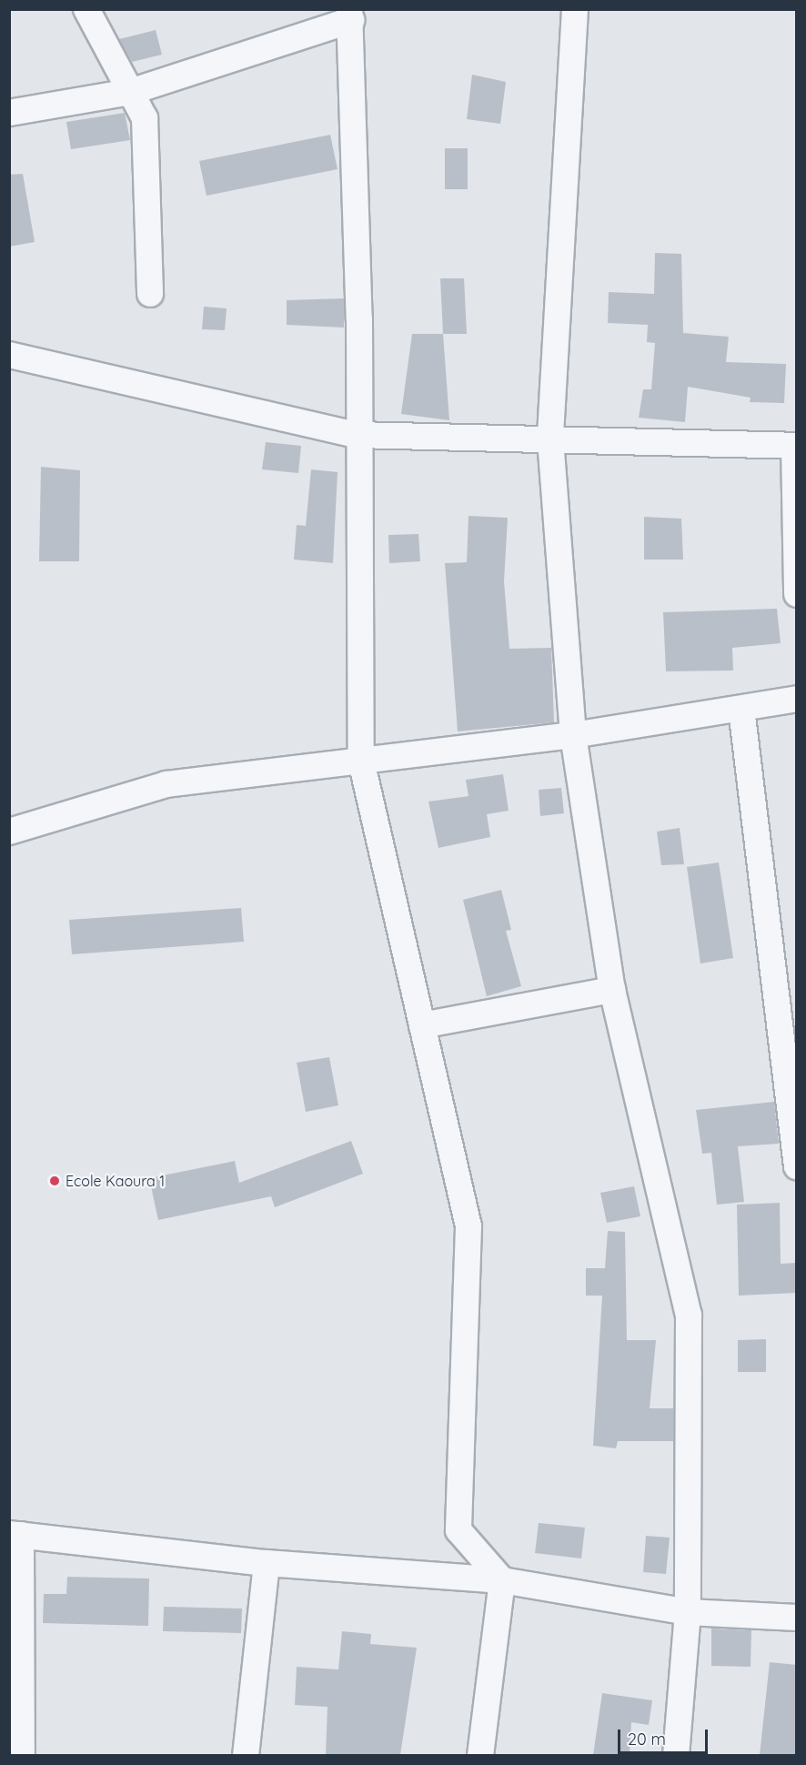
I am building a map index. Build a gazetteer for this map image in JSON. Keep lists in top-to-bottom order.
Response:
{
  "places": ["Ecole Kaoura 1"],
  "scale_bar": "20 m"
}
